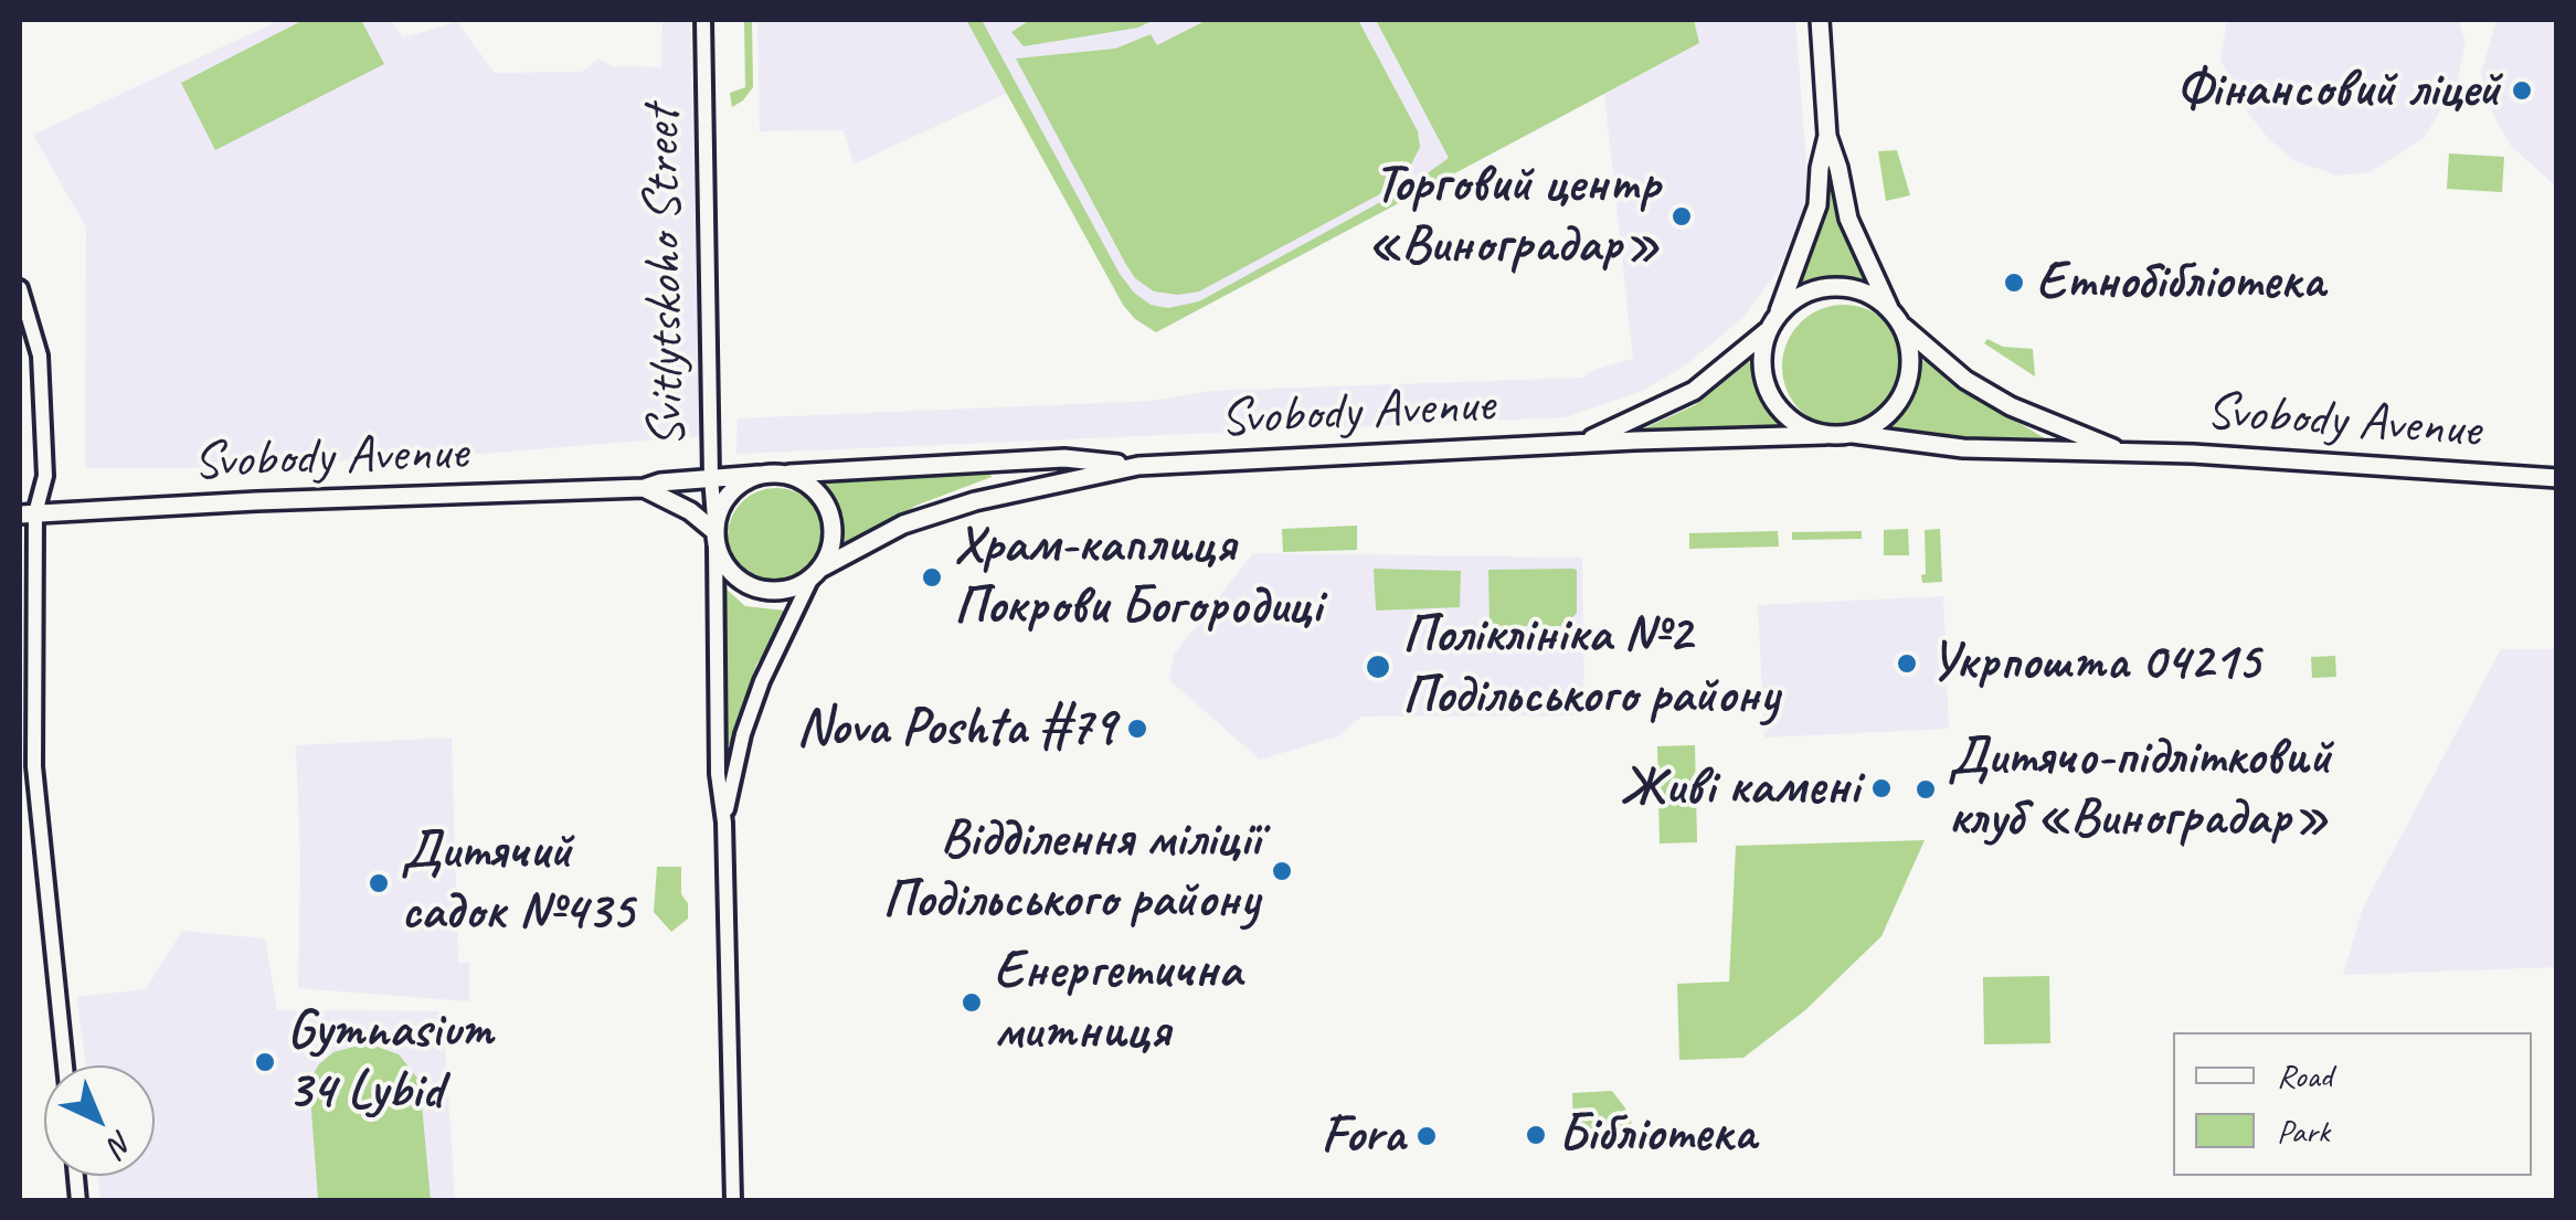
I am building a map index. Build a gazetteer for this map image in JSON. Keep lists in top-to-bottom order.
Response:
{
  "streets": {
    "street": ["Svitlytskoho Street", "Svobody Avenue"]
  },
  "crossings": [
    ["Svitlytskoho Street", "Svobody Avenue"]
  ],
  "places": [
    "Фінансовий ліцей",
    "Торговий центр «Виноградар»",
    "Етнобібліотека",
    "Храм-каплиця Покрови Богородиці",
    "Укрпошта 04215",
    "Поліклініка №2 Подільського району",
    "Nova Poshta #79",
    "Живі камені",
    "Дитячо-підлітковий клуб «Виноградар»",
    "Відділення міліції Подільського району",
    "Дитячий садок №435",
    "Енергетична митниця",
    "Gymnasium 34 Lybid",
    "Бібліотека",
    "Fora"
  ],
  "legend": ["Road", "Park"],
  "north": "bottom right"
}
